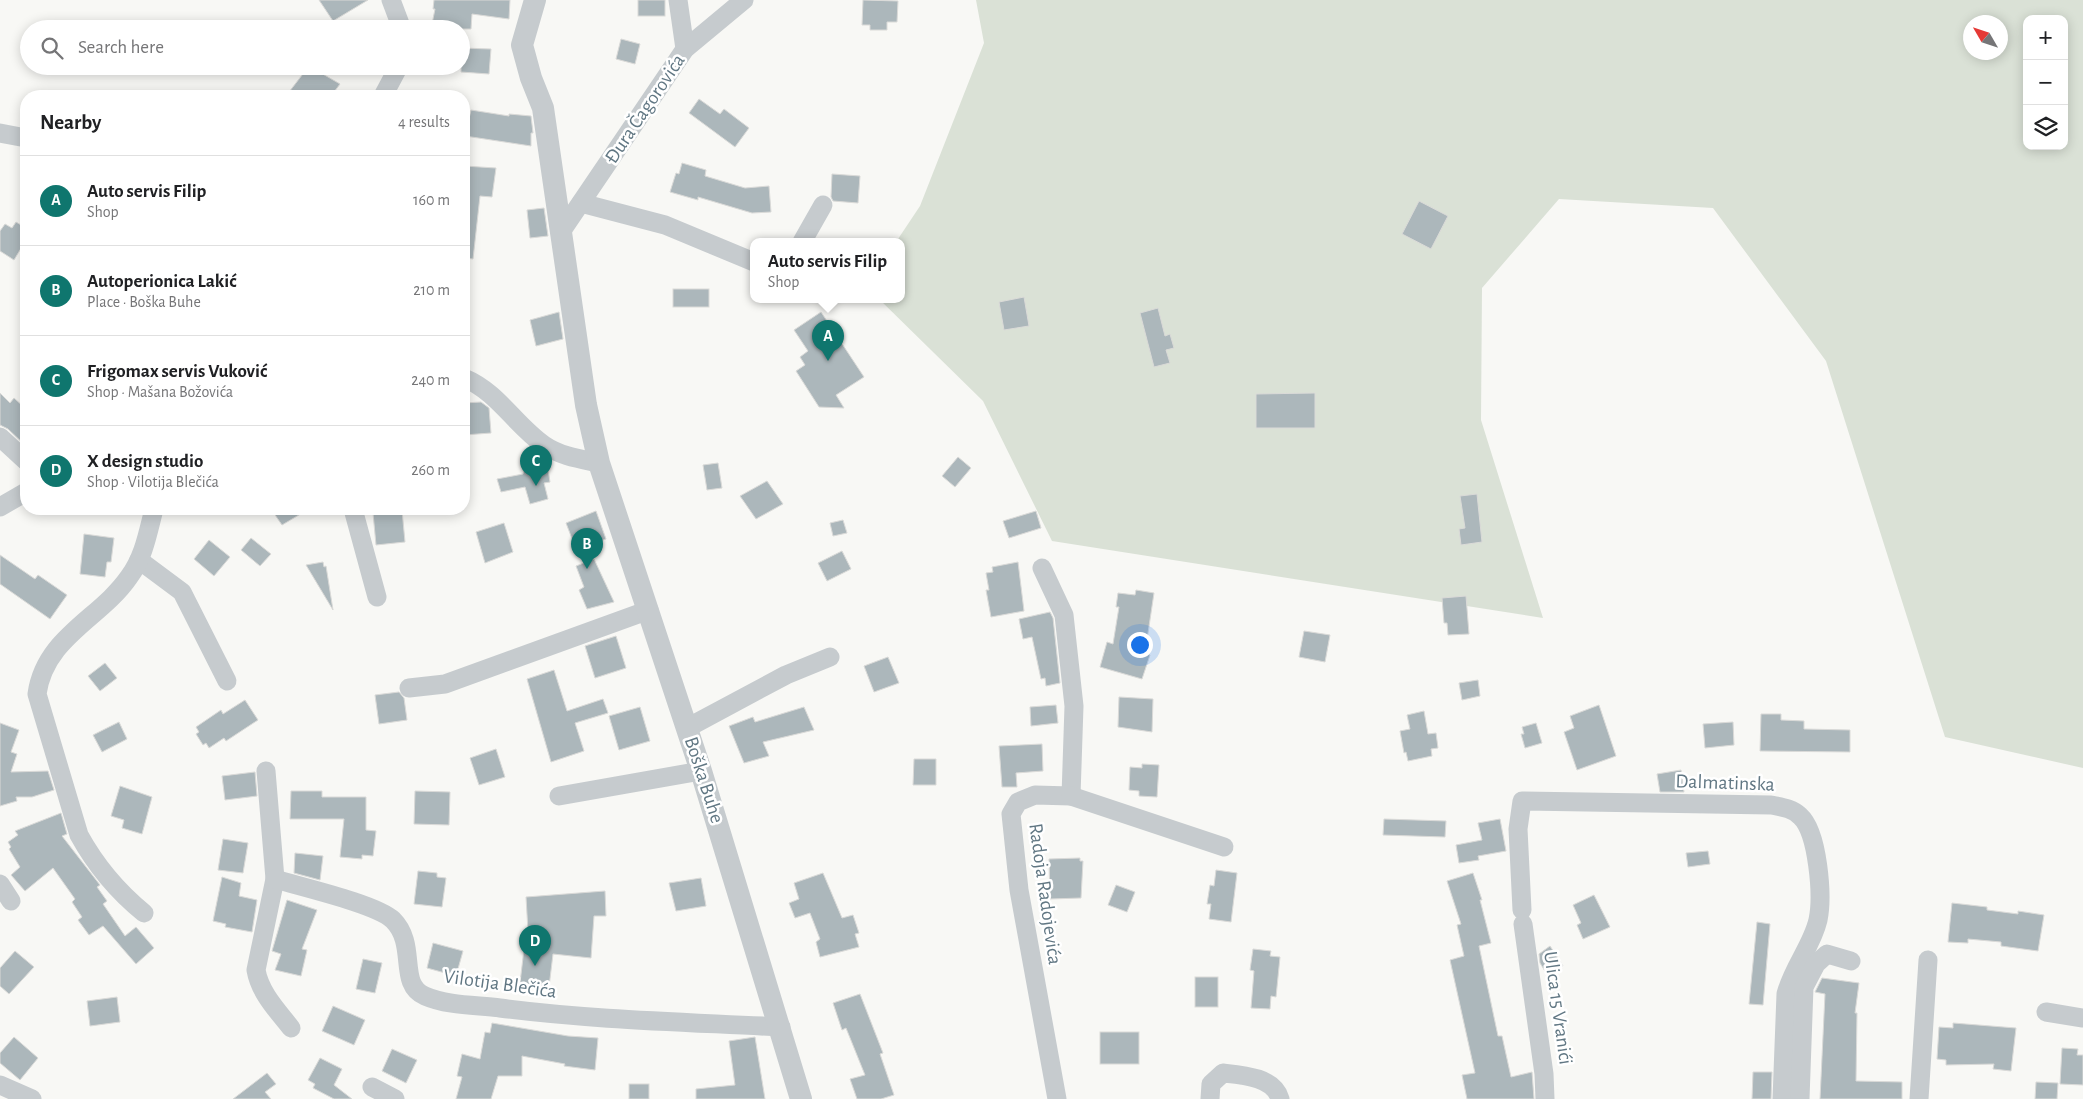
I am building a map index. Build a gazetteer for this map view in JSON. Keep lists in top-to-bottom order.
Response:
{
  "streets": {
    "street": [
      "Đura Čagorovića",
      "Boška Buhe",
      "Dalmatinska",
      "Radoja Radojevića",
      "Vilotija Blečića",
      "Ulica 15 Vranići"
    ]
  },
  "crossings": [
    ["Boška Buhe", "Vilotija Blečića"],
    ["Dalmatinska", "Ulica 15 Vranići"]
  ],
  "north": "top left",
  "page": {
    "map_buttons": ["+", "−"],
    "search": "Search here",
    "heading": ["Nearby", "4 results"],
    "list": [
      {
        "mark": "A",
        "name": "Auto servis Filip",
        "note": "Shop",
        "value": "160 m"
      },
      {
        "mark": "B",
        "name": "Autoperionica Lakić",
        "note": "Place · Boška Buhe",
        "value": "210 m"
      },
      {
        "mark": "C",
        "name": "Frigomax servis Vuković",
        "note": "Shop · Mašana Božovića",
        "value": "240 m"
      },
      {
        "mark": "D",
        "name": "X design studio",
        "note": "Shop · Vilotija Blečića",
        "value": "260 m"
      }
    ],
    "popup": ["Auto servis Filip", "Shop"],
    "pins": [
      "A",
      "C",
      "B",
      "D"
    ]
  }
}
